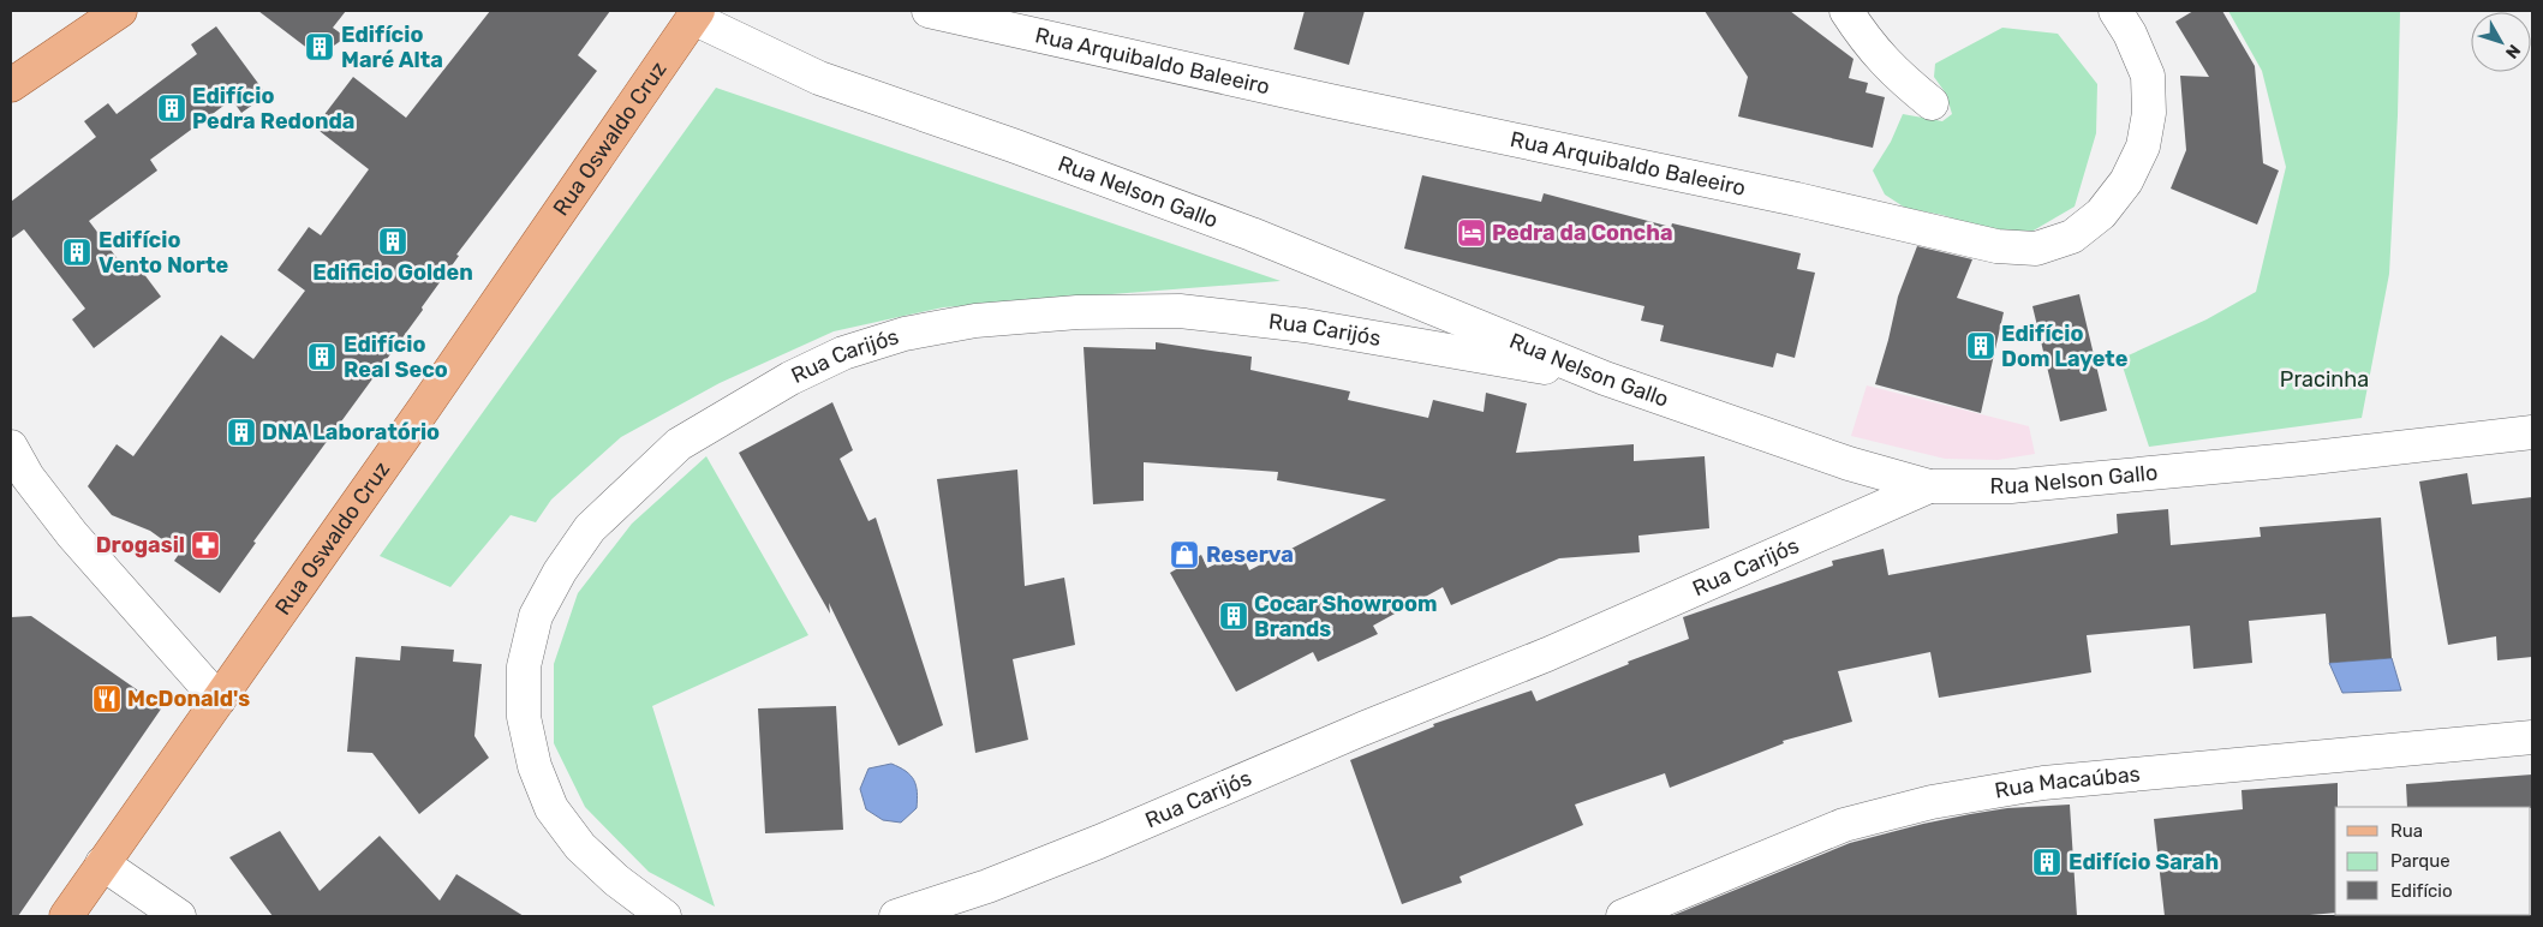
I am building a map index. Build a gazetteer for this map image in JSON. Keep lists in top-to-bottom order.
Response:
{
  "streets": {
    "main road": ["Rua Oswaldo Cruz"],
    "street": [
      "Rua Arquibaldo Baleeiro",
      "Rua Nelson Gallo",
      "Rua Carijós",
      "Rua Macaúbas"
    ]
  },
  "crossings": [
    ["Rua Oswaldo Cruz", "Rua Nelson Gallo"],
    ["Rua Nelson Gallo", "Rua Carijós"]
  ],
  "parks": ["Pracinha"],
  "places": {
    "building": [
      "Edifício Maré Alta",
      "Edifício Pedra Redonda",
      "Edificio Golden",
      "Edifício Vento Norte",
      "Edifício Dom Layete",
      "Edifício Real Seco",
      "DNA Laboratório",
      "Cocar Showroom Brands",
      "Edifício Sarah"
    ],
    "hotel": ["Pedra da Concha"],
    "pharmacy": ["Drogasil"],
    "shop": ["Reserva"],
    "restaurant": ["McDonald's"]
  },
  "legend": ["Rua", "Parque", "Edifício"],
  "north": "bottom right"
}
